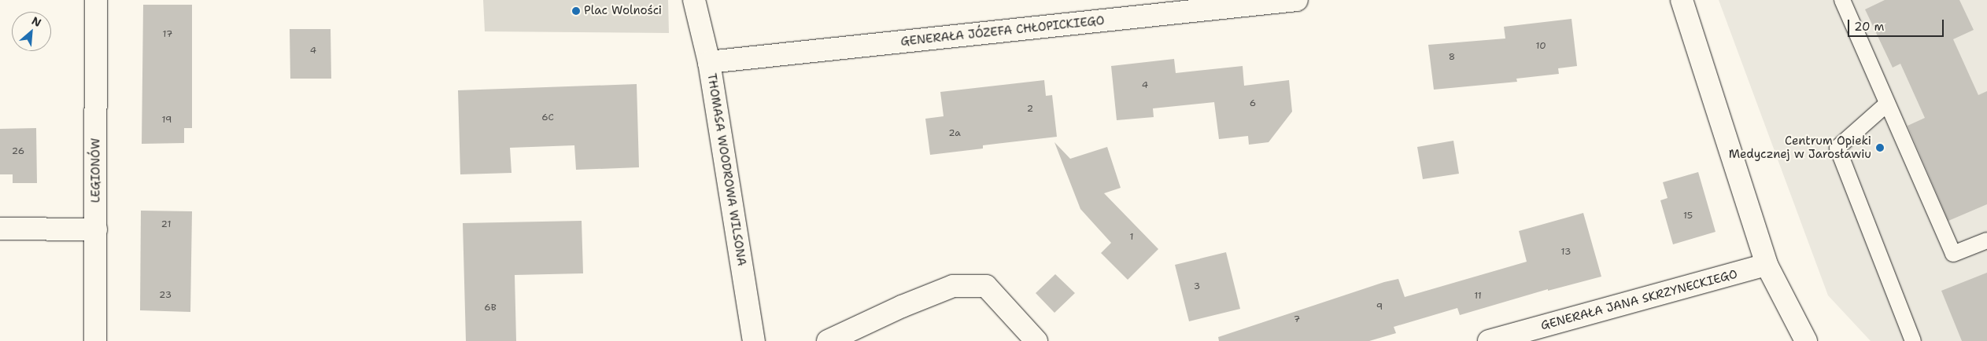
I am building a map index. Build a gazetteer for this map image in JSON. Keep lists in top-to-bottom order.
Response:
{
  "streets": {
    "street": [
      "GENERAŁA JÓZEFA CHŁOPICKIEGO",
      "THOMASA WOODROWA WILSONA",
      "LEGIONÓW",
      "GENERAŁA JANA SKRZYNECKIEGO"
    ]
  },
  "crossings": [
    ["GENERAŁA JÓZEFA CHŁOPICKIEGO", "THOMASA WOODROWA WILSONA"]
  ],
  "places": ["Plac Wolności", "Centrum Opieki Medycznej w Jarosławiu"],
  "house_numbers": [
    "17",
    "10",
    "4",
    "8",
    "4",
    "6",
    "2",
    "6C",
    "19",
    "2a",
    "26",
    "15",
    "21",
    "1",
    "13",
    "3",
    "23",
    "11",
    "9",
    "6B",
    "7"
  ],
  "scale_bar": "20 m",
  "north": "top right"
}
